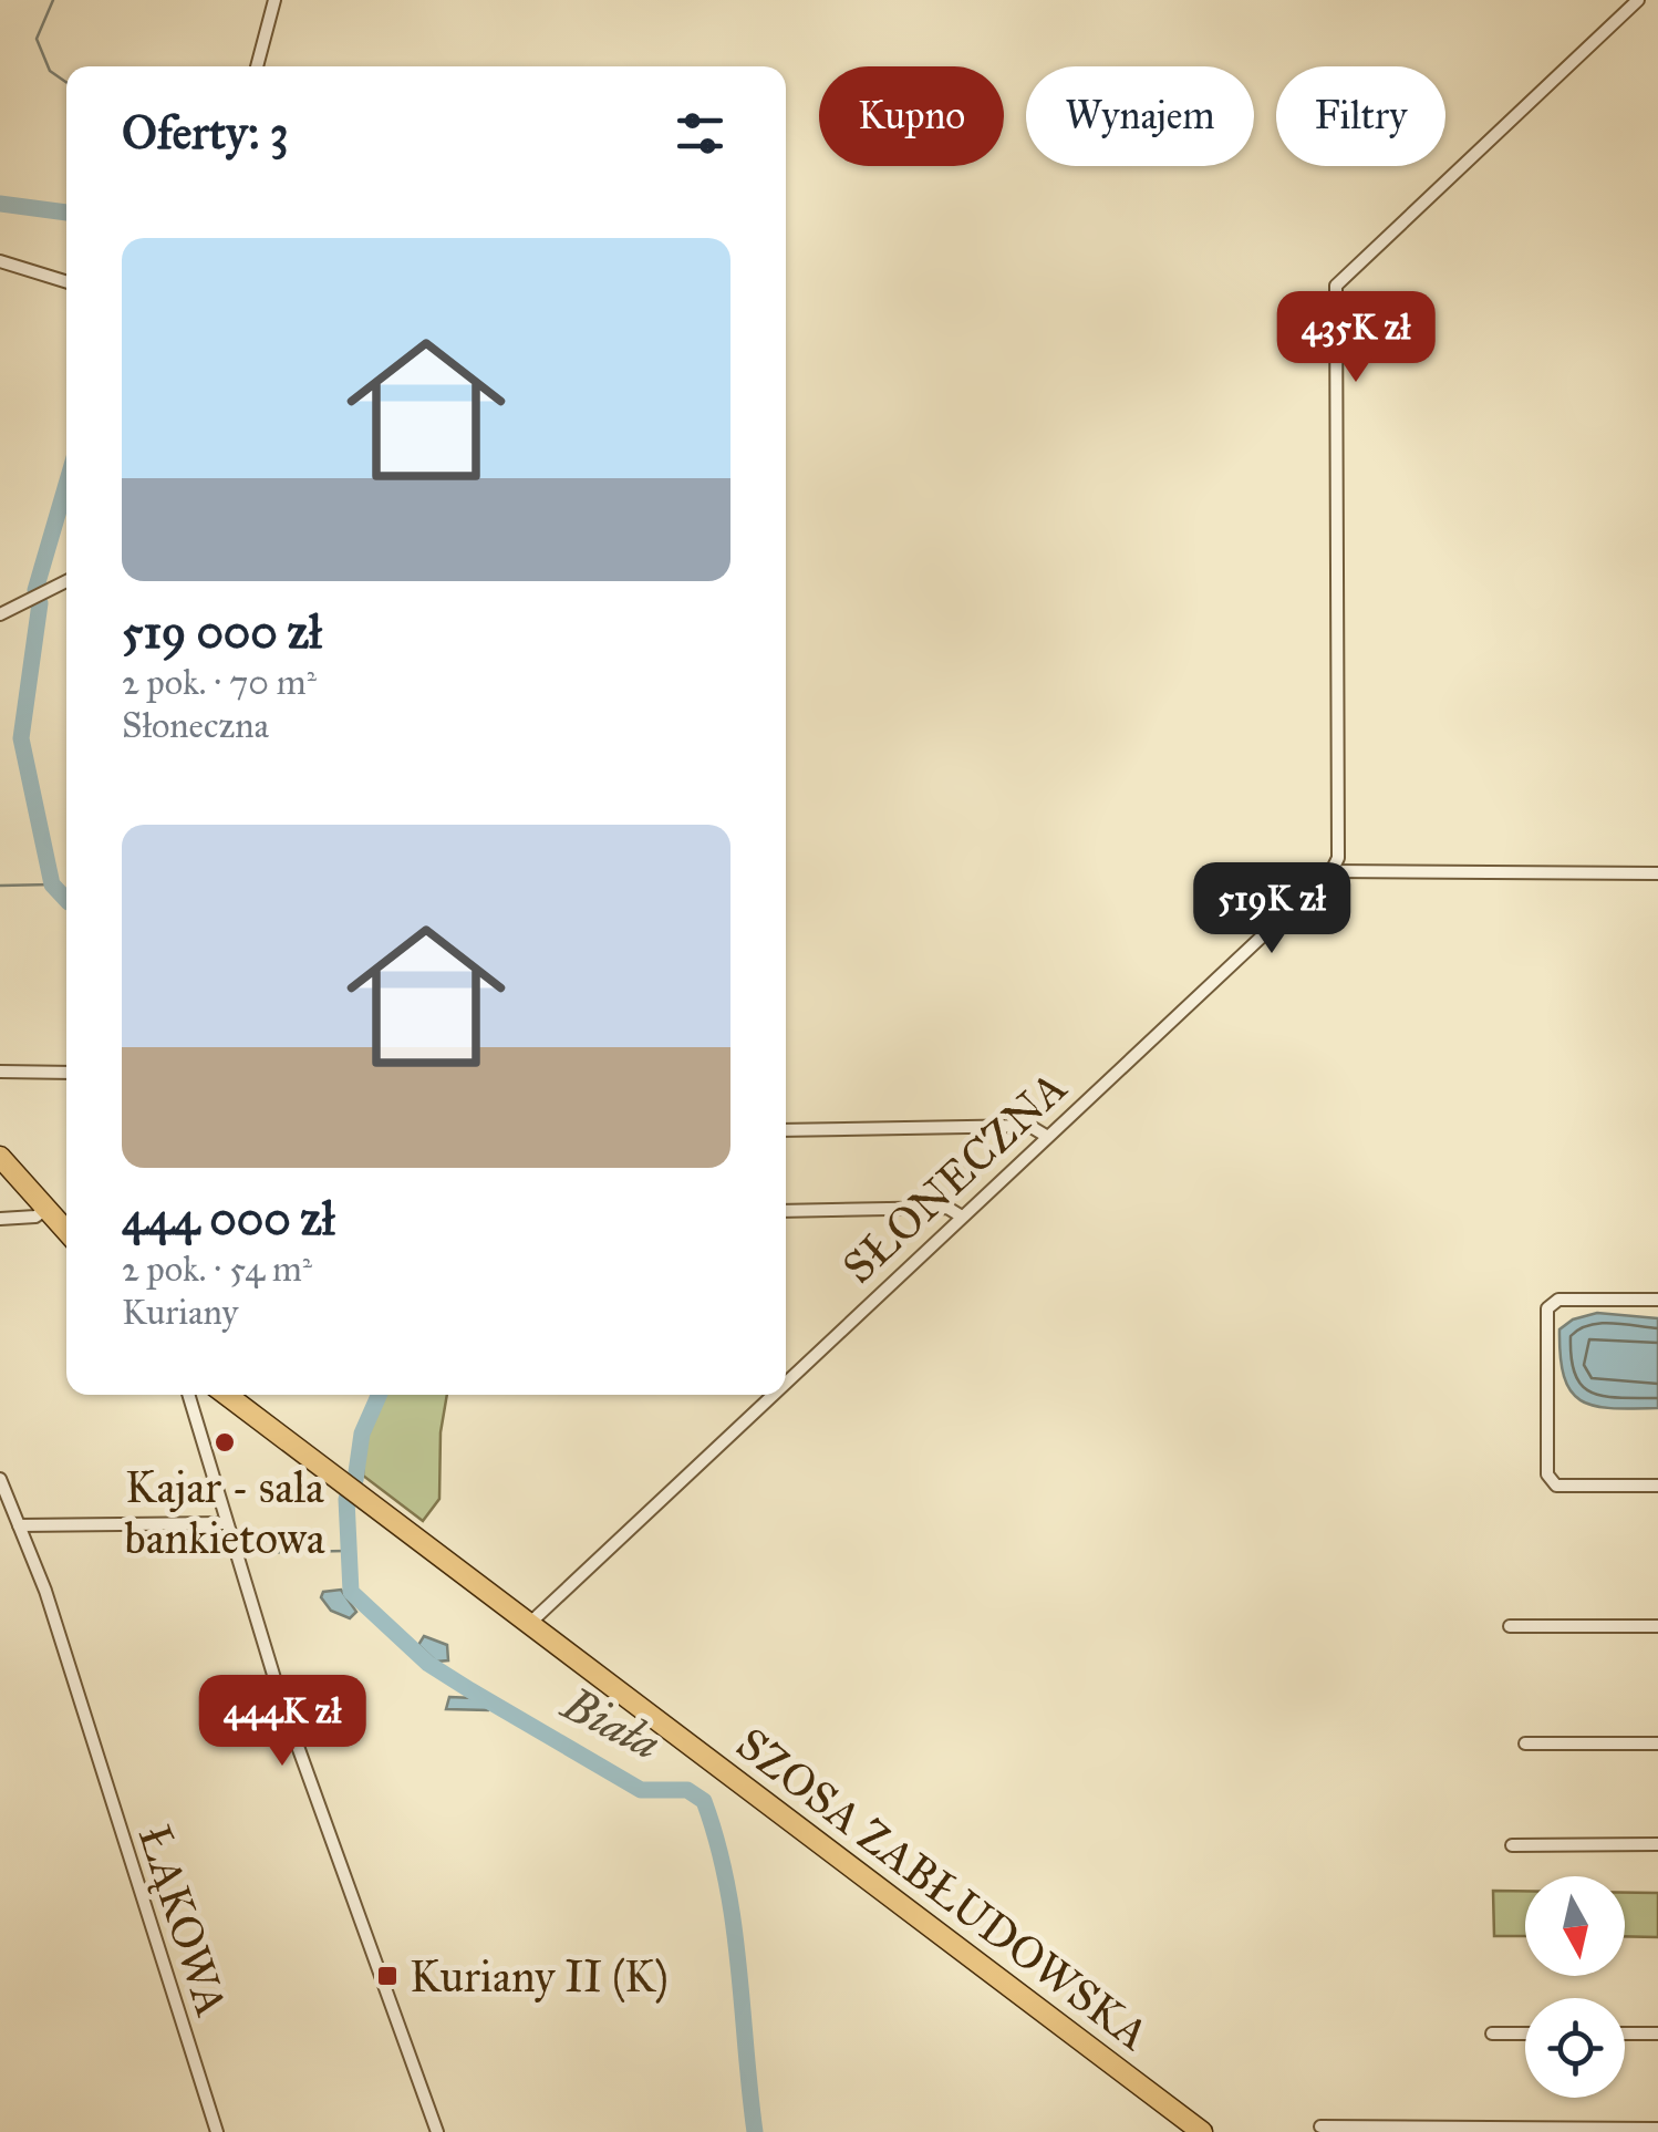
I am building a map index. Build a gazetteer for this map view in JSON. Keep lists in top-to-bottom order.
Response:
{
  "streets": {
    "highway": ["SZOSA ZABŁUDOWSKA"],
    "street": ["SŁONECZNA", "ŁĄKOWA"]
  },
  "crossings": [
    ["SŁONECZNA", "SZOSA ZABŁUDOWSKA"]
  ],
  "water": ["Biała"],
  "places": {
    "other": ["Kajar - sala bankietowa"],
    "transit": ["Kuriany II (K)"]
  },
  "north": "bottom",
  "page": {
    "chip": ["Kupno", "Wynajem", "Filtry"],
    "heading": "Oferty: 3",
    "list": [
      {
        "name": "519 000 zł",
        "note": "2 pok. · 70 m² · Słoneczna"
      },
      {
        "name": "444 000 zł",
        "note": "2 pok. · 54 m² · Kuriany"
      }
    ],
    "price": ["435K zł", "519K zł", "444K zł"]
  }
}
